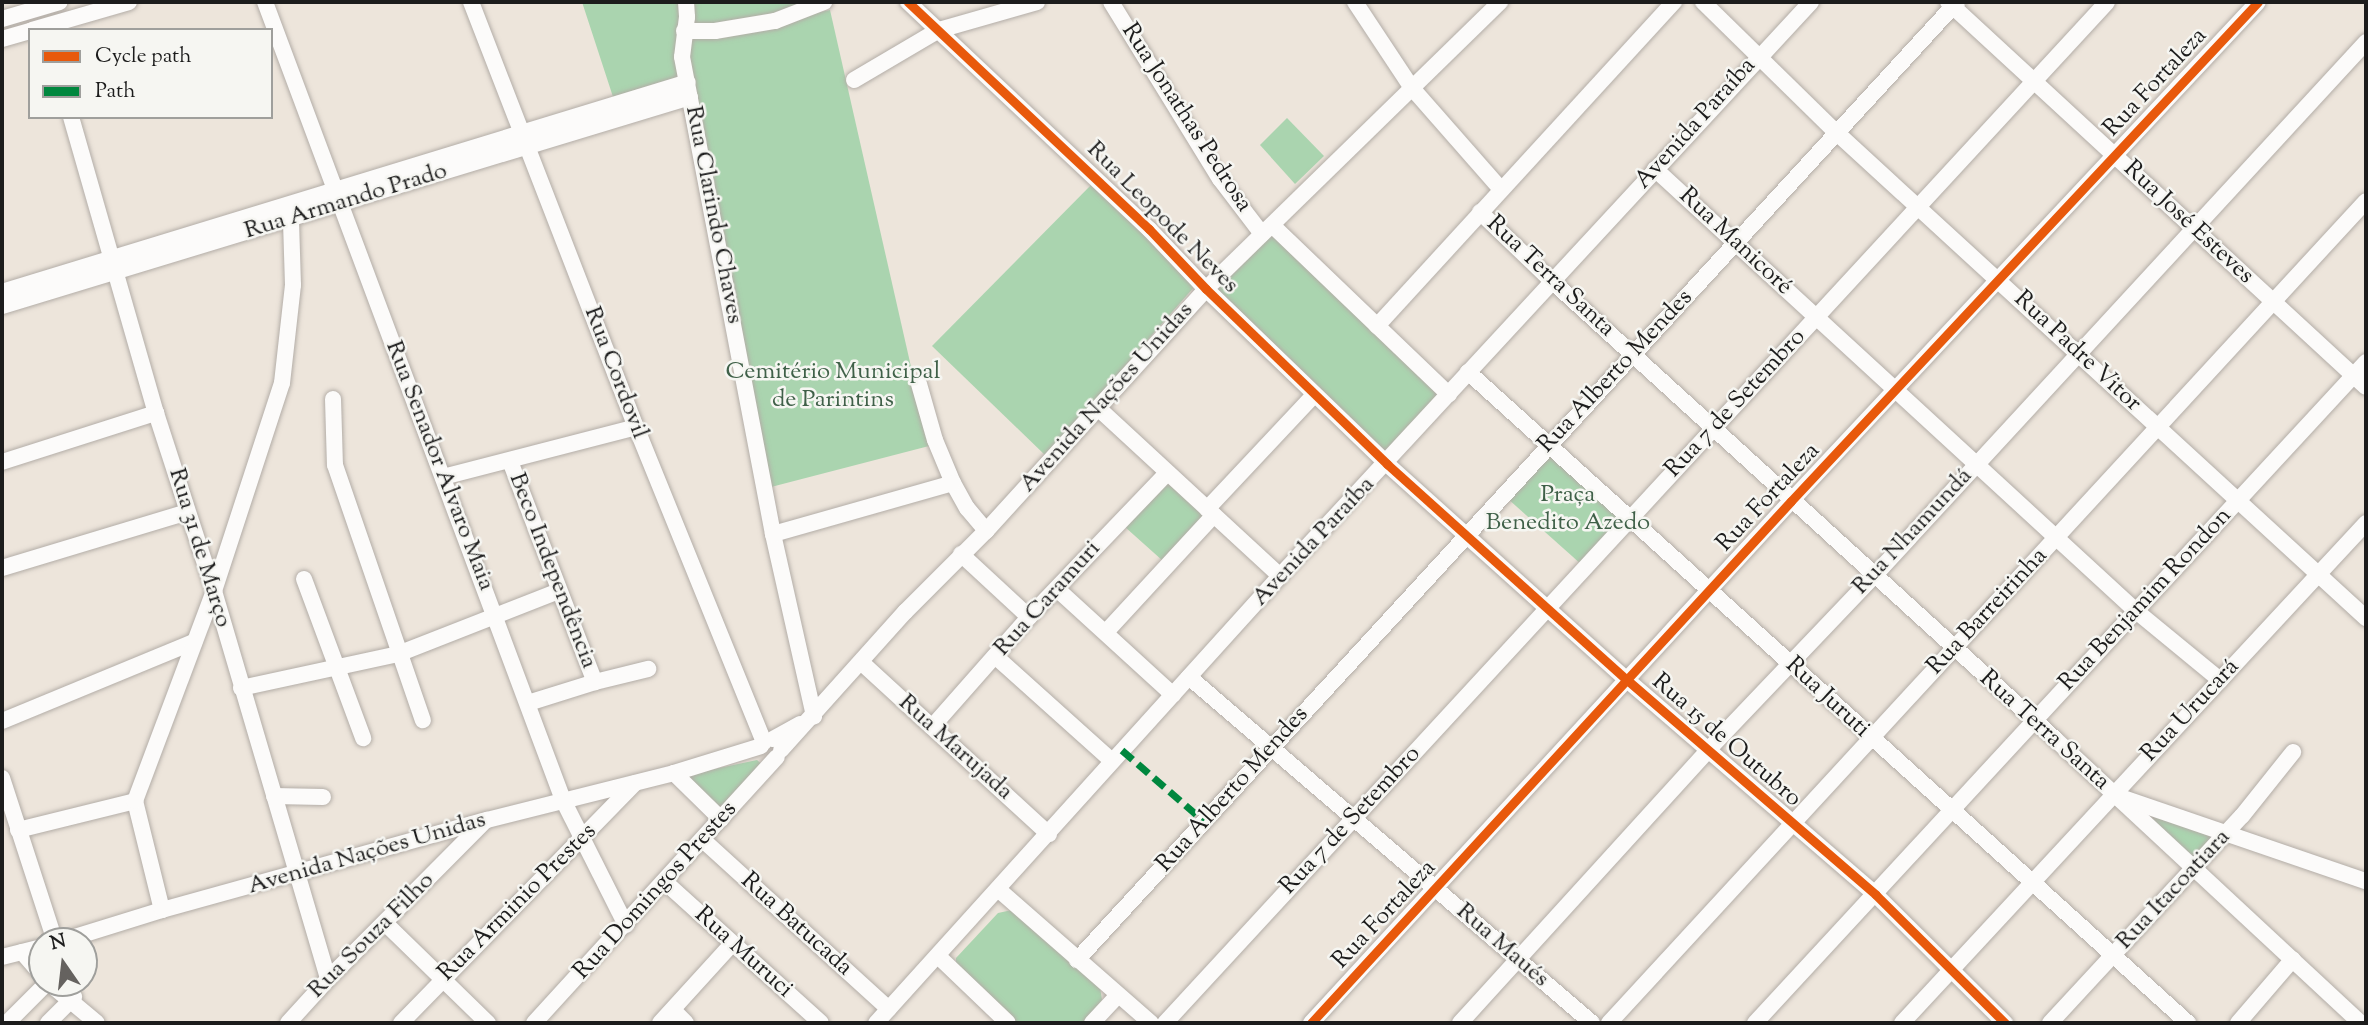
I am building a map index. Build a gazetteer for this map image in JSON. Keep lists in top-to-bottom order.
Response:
{
  "streets": {
    "street": [
      "Rua Fortaleza",
      "Rua Jonathas Pedrosa",
      "Avenida Paraíba",
      "Rua Armando Prado",
      "Rua Clarindo Chaves",
      "Rua Leopode Neves",
      "Rua José Esteves",
      "Rua Manicoré",
      "Rua Terra Santa",
      "Rua Padre Vitor",
      "Rua Alberto Mendes",
      "Rua Cordovil",
      "Avenida Nações Unidas",
      "Rua 7 de Setembro",
      "Rua Senador Alvaro Maia",
      "Rua Nhamundá",
      "Rua 31 de Março",
      "Beco Independência",
      "Rua Caramuri",
      "Rua Benjamim Rondon",
      "Rua Barreirinha",
      "Rua Juruti",
      "Rua Urucará",
      "Rua 15 de Outubro",
      "Rua Marujada",
      "Rua Itacoatiara",
      "Rua Domingos Prestes",
      "Rua Arminio Prestes",
      "Rua Batucada",
      "Rua Souza Filho",
      "Rua Maués",
      "Rua Muruci"
    ]
  },
  "crossings": [
    ["Rua Fortaleza", "Rua José Esteves"],
    ["Rua Fortaleza", "Rua Manicoré"],
    ["Rua Fortaleza", "Rua Terra Santa"],
    ["Rua Fortaleza", "Rua Padre Vitor"],
    ["Rua Fortaleza", "Rua Juruti"],
    ["Rua Fortaleza", "Rua 15 de Outubro"],
    ["Rua Fortaleza", "Rua Maués"],
    ["Rua Jonathas Pedrosa", "Avenida Paraíba"],
    ["Rua Jonathas Pedrosa", "Avenida Nações Unidas"],
    ["Avenida Paraíba", "Rua Leopode Neves"],
    ["Avenida Paraíba", "Rua Manicoré"],
    ["Avenida Paraíba", "Rua Terra Santa"],
    ["Avenida Paraíba", "Rua Padre Vitor"],
    ["Avenida Paraíba", "Rua Juruti"],
    ["Avenida Paraíba", "Rua 15 de Outubro"],
    ["Avenida Paraíba", "Rua Marujada"],
    ["Avenida Paraíba", "Rua Batucada"],
    ["Avenida Paraíba", "Rua Maués"],
    ["Rua Armando Prado", "Rua Clarindo Chaves"],
    ["Rua Armando Prado", "Rua Cordovil"],
    ["Rua Armando Prado", "Rua Senador Alvaro Maia"],
    ["Rua Armando Prado", "Rua 31 de Março"],
    ["Rua Clarindo Chaves", "Avenida Nações Unidas"],
    ["Rua Clarindo Chaves", "Rua Domingos Prestes"],
    ["Rua Leopode Neves", "Avenida Nações Unidas"],
    ["Rua Leopode Neves", "Rua 15 de Outubro"],
    ["Rua José Esteves", "Rua Alberto Mendes"],
    ["Rua José Esteves", "Rua 7 de Setembro"],
    ["Rua José Esteves", "Rua Nhamundá"],
    ["Rua José Esteves", "Rua Benjamim Rondon"],
    ["Rua José Esteves", "Rua Barreirinha"],
    ["Rua Manicoré", "Rua Alberto Mendes"],
    ["Rua Manicoré", "Rua 7 de Setembro"],
    ["Rua Manicoré", "Rua Nhamundá"],
    ["Rua Manicoré", "Rua Benjamim Rondon"],
    ["Rua Manicoré", "Rua Barreirinha"],
    ["Rua Manicoré", "Rua Urucará"],
    ["Rua Terra Santa", "Rua Alberto Mendes"],
    ["Rua Terra Santa", "Rua 7 de Setembro"],
    ["Rua Terra Santa", "Rua Nhamundá"],
    ["Rua Terra Santa", "Rua Benjamim Rondon"],
    ["Rua Terra Santa", "Rua Barreirinha"],
    ["Rua Terra Santa", "Rua Urucará"],
    ["Rua Terra Santa", "Rua Itacoatiara"],
    ["Rua Padre Vitor", "Rua Alberto Mendes"],
    ["Rua Padre Vitor", "Rua 7 de Setembro"],
    ["Rua Padre Vitor", "Rua Nhamundá"],
    ["Rua Padre Vitor", "Rua Benjamim Rondon"],
    ["Rua Padre Vitor", "Rua Barreirinha"],
    ["Rua Padre Vitor", "Rua Urucará"],
    ["Rua Alberto Mendes", "Rua Juruti"],
    ["Rua Alberto Mendes", "Rua 15 de Outubro"],
    ["Rua Alberto Mendes", "Rua Maués"],
    ["Rua Cordovil", "Avenida Nações Unidas"],
    ["Rua Cordovil", "Rua Domingos Prestes"],
    ["Avenida Nações Unidas", "Rua Senador Alvaro Maia"],
    ["Avenida Nações Unidas", "Rua 31 de Março"],
    ["Avenida Nações Unidas", "Rua Marujada"],
    ["Avenida Nações Unidas", "Rua Domingos Prestes"],
    ["Avenida Nações Unidas", "Rua Arminio Prestes"],
    ["Avenida Nações Unidas", "Rua Souza Filho"],
    ["Rua 7 de Setembro", "Rua Juruti"],
    ["Rua 7 de Setembro", "Rua 15 de Outubro"],
    ["Rua 7 de Setembro", "Rua Maués"],
    ["Rua Senador Alvaro Maia", "Rua Domingos Prestes"],
    ["Rua Senador Alvaro Maia", "Rua Arminio Prestes"],
    ["Rua Nhamundá", "Rua Juruti"],
    ["Rua Nhamundá", "Rua 15 de Outubro"],
    ["Rua Nhamundá", "Rua Maués"],
    ["Rua 31 de Março", "Rua Souza Filho"],
    ["Rua Caramuri", "Rua Marujada"],
    ["Rua Benjamim Rondon", "Rua Juruti"],
    ["Rua Benjamim Rondon", "Rua 15 de Outubro"],
    ["Rua Barreirinha", "Rua Juruti"],
    ["Rua Barreirinha", "Rua 15 de Outubro"],
    ["Rua Juruti", "Rua Urucará"],
    ["Rua Juruti", "Rua Itacoatiara"],
    ["Rua Urucará", "Rua 15 de Outubro"],
    ["Rua Domingos Prestes", "Rua Batucada"],
    ["Rua Domingos Prestes", "Rua Muruci"]
  ],
  "parks": ["Cemitério Municipal de Parintins", "Praça Benedito Azedo"],
  "legend": ["Cycle path", "Path"],
  "north": "top"
}
